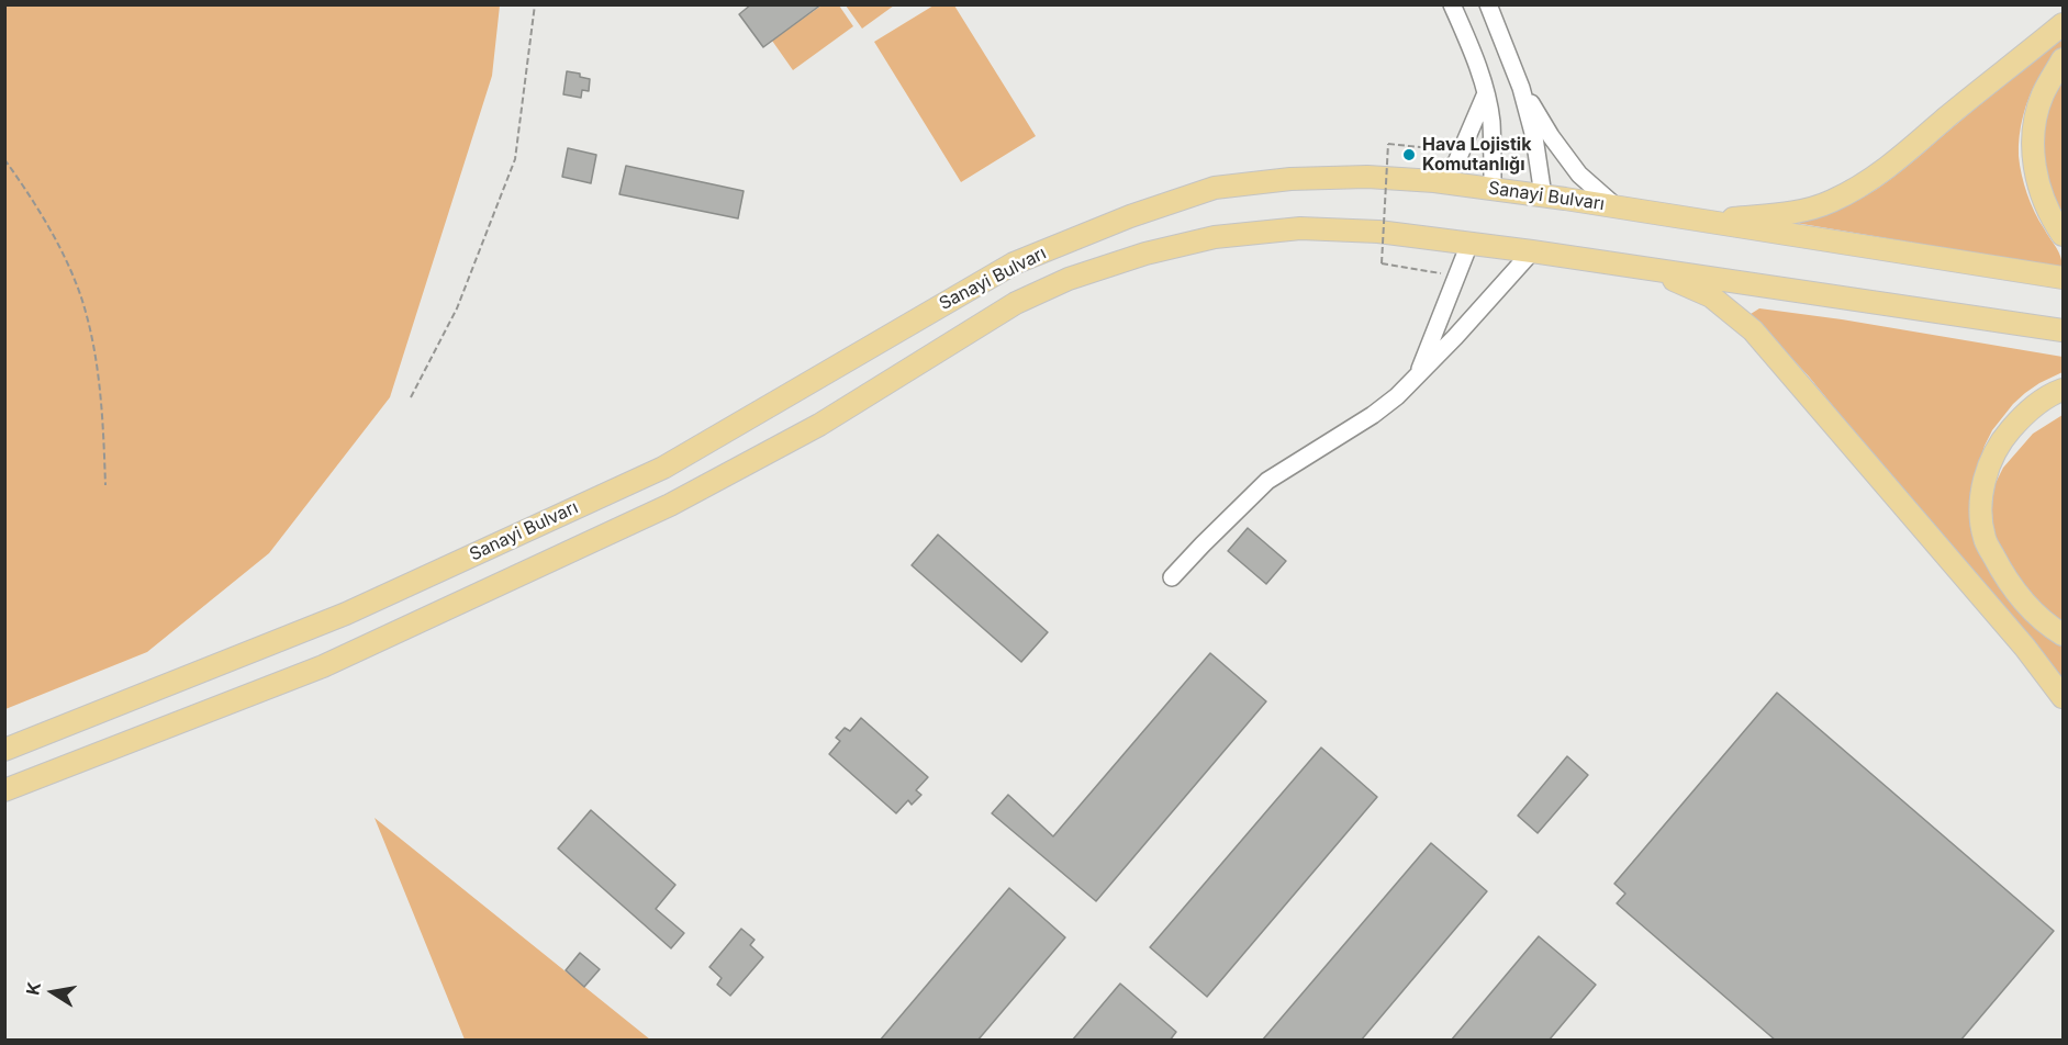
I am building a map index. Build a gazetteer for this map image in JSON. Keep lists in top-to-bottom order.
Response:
{
  "streets": {
    "main road": ["Sanayi Bulvarı"]
  },
  "places": ["Hava Lojistik Komutanlığı"],
  "north": "left"
}
